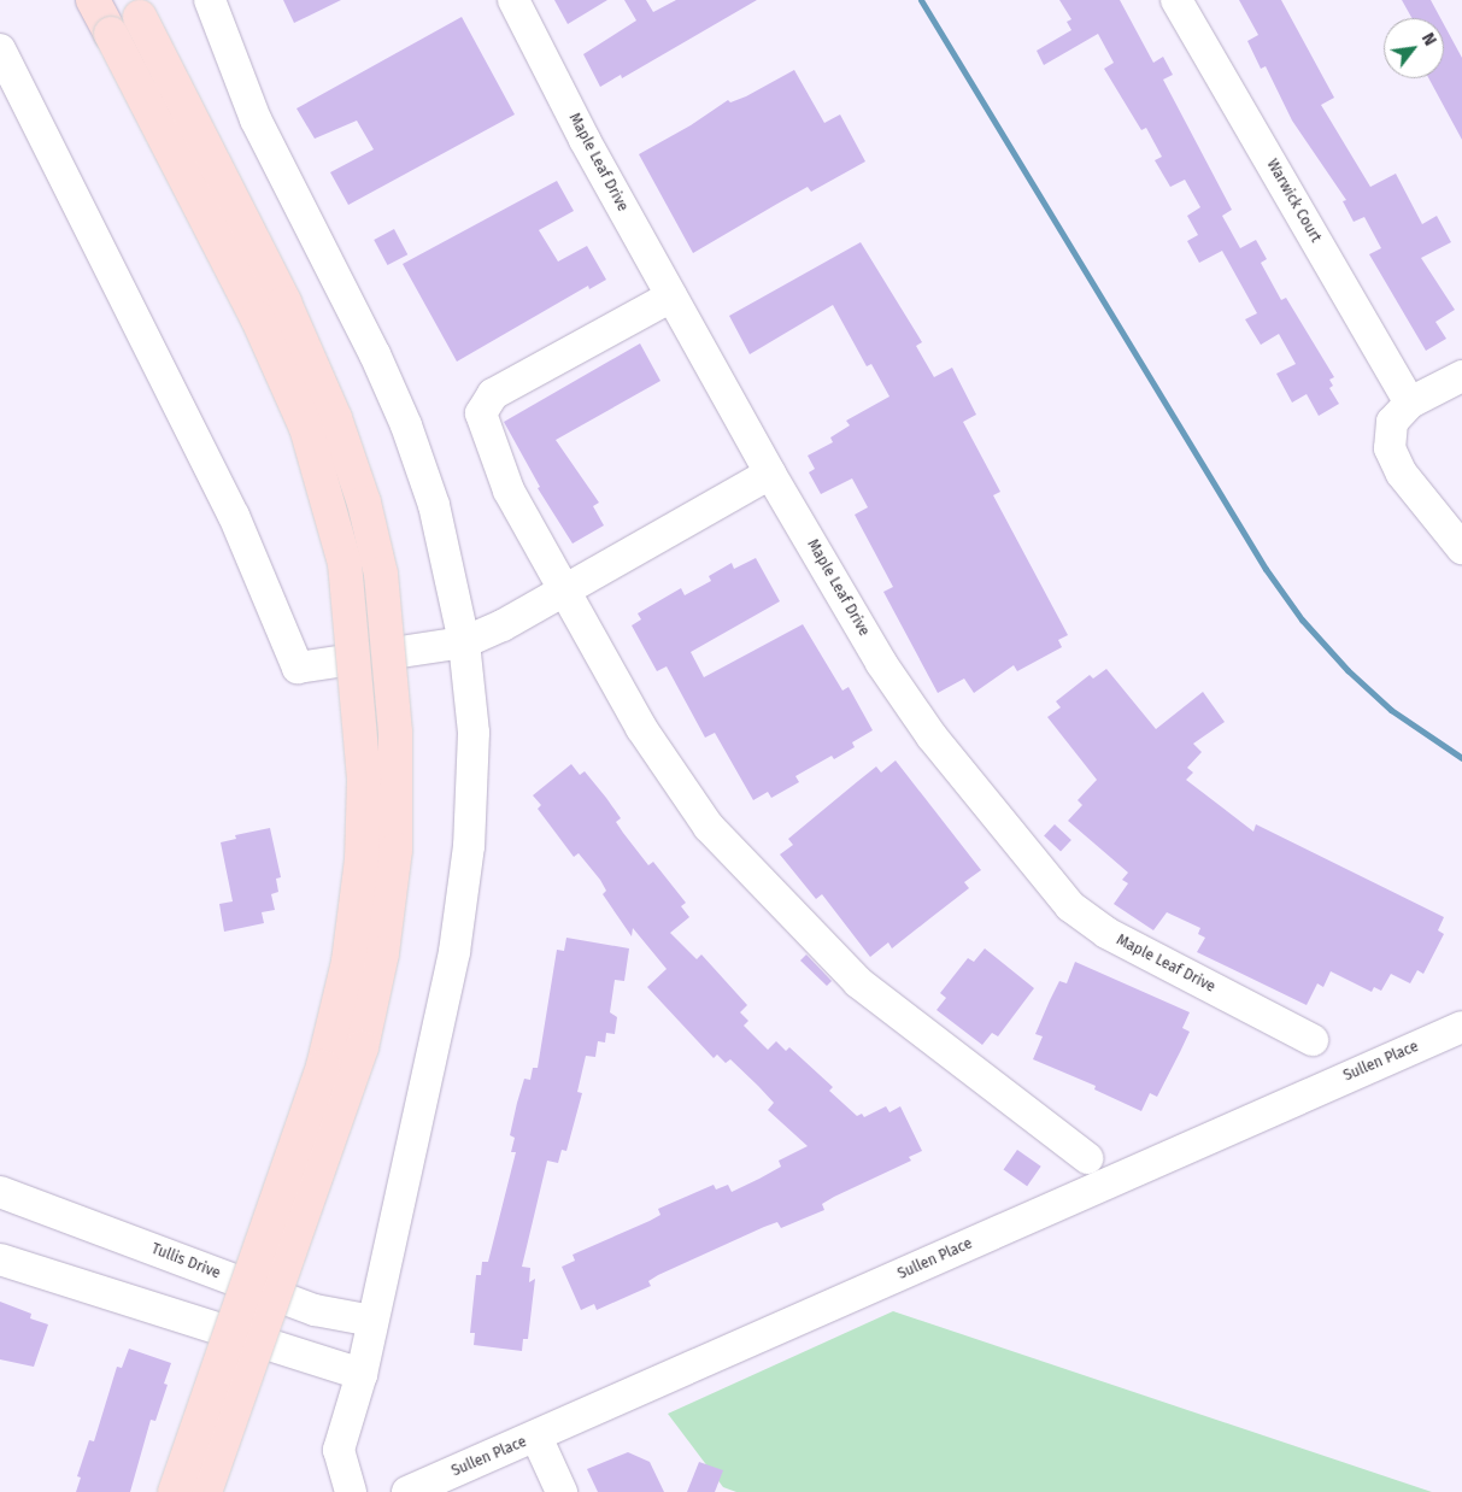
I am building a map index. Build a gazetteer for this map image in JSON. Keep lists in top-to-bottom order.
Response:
{
  "streets": {
    "street": [
      "Maple Leaf Drive",
      "Warwick Court",
      "Sullen Place",
      "Tullis Drive"
    ]
  },
  "north": "top right"
}
